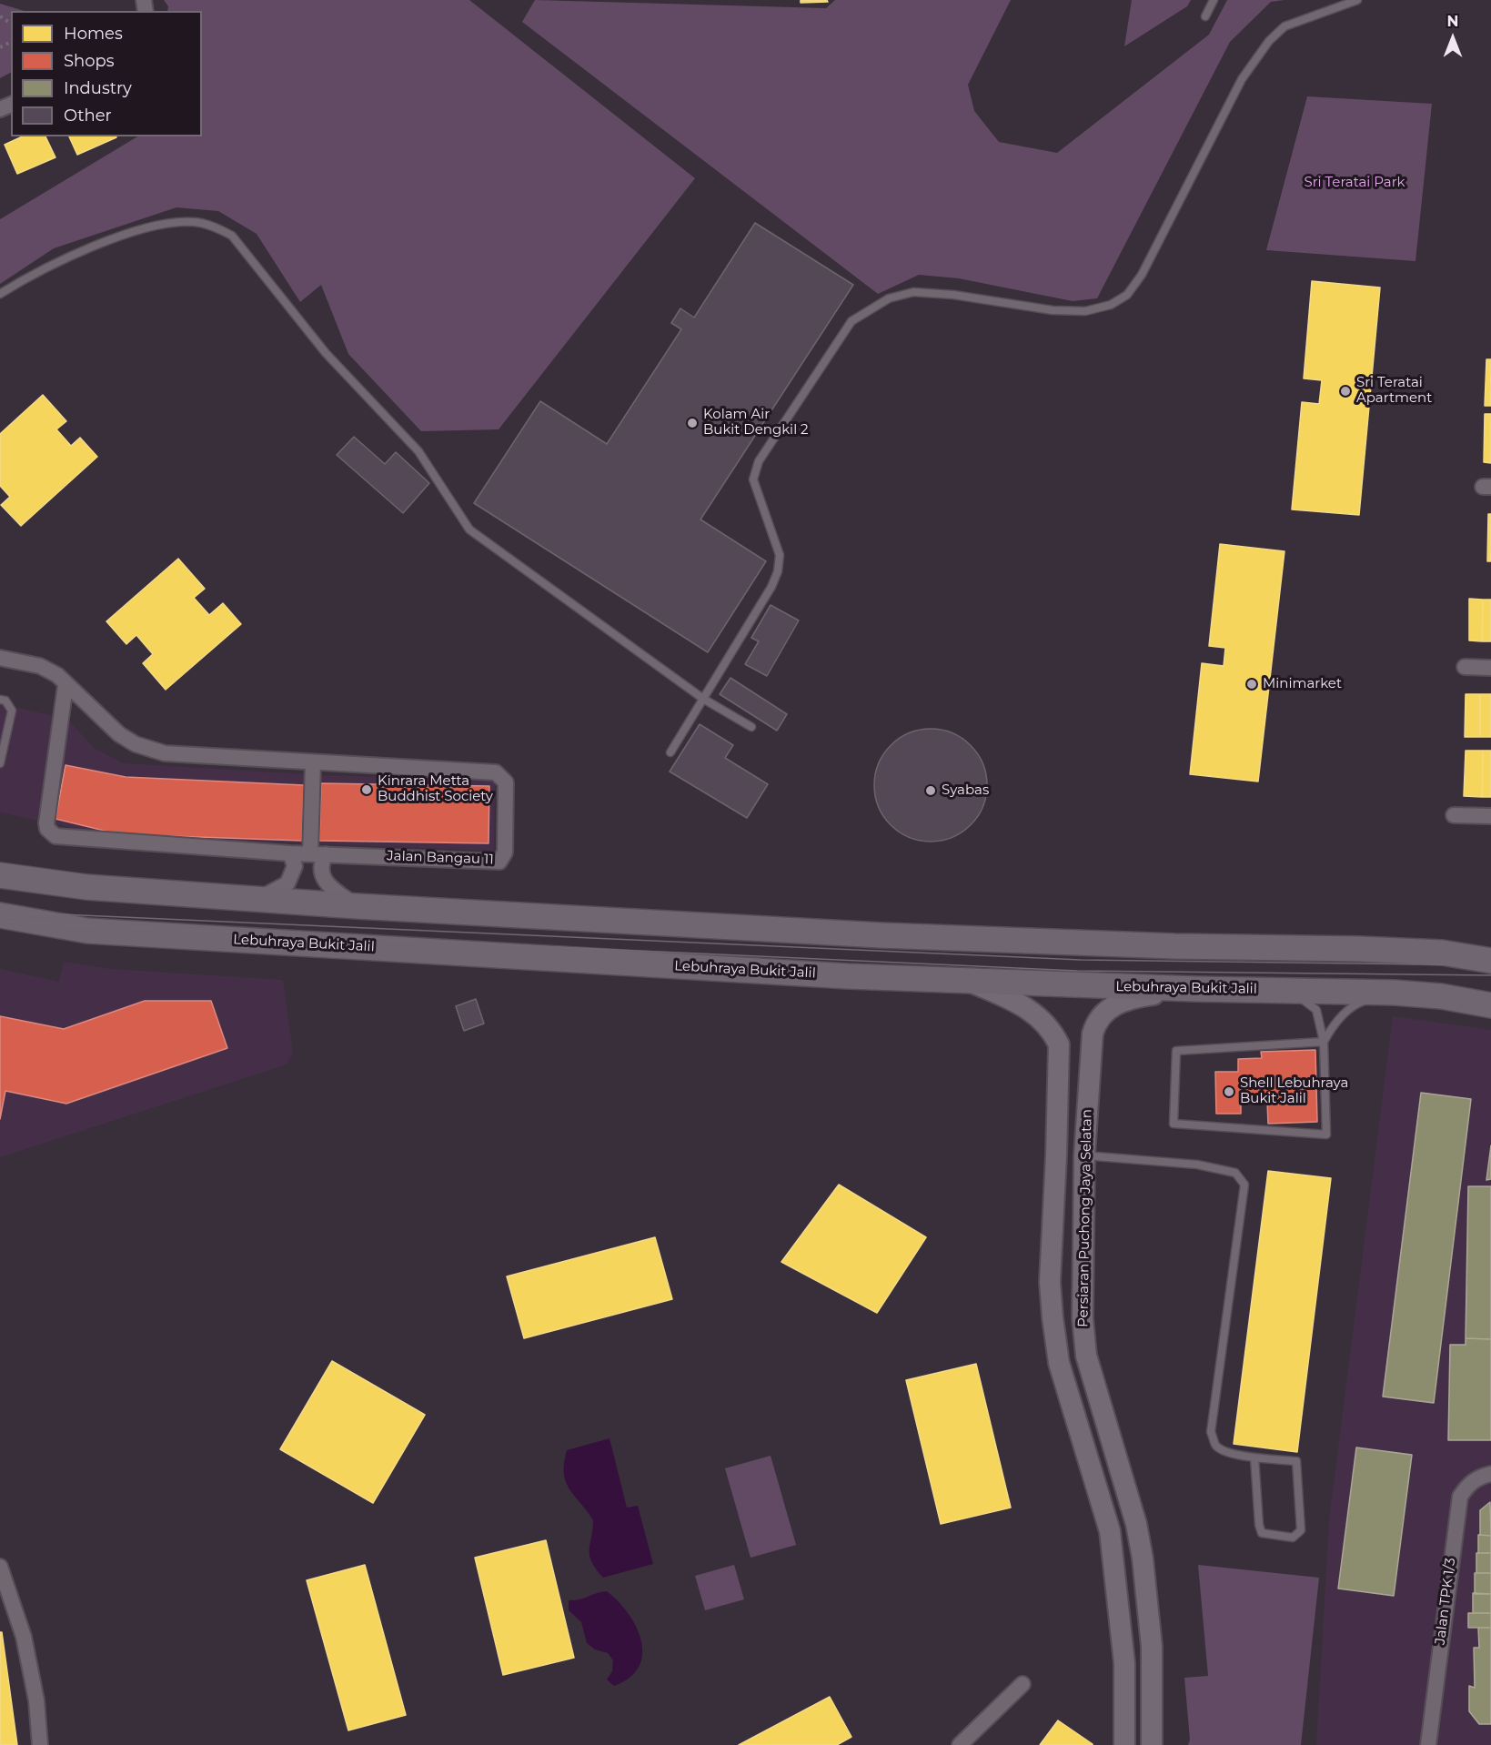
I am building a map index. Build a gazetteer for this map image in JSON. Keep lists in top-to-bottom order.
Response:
{
  "streets": {
    "highway": ["Lebuhraya Bukit Jalil"],
    "main road": ["Persiaran Puchong Jaya Selatan"],
    "street": ["Jalan Bangau 11", "Jalan TPK 1/3"]
  },
  "crossings": [
    ["Lebuhraya Bukit Jalil", "Persiaran Puchong Jaya Selatan"]
  ],
  "parks": ["Sri Teratai Park"],
  "places": [
    "Sri Teratai Apartment",
    "Kolam Air Bukit Dengkil 2",
    "Minimarket",
    "Kinrara Metta Buddhist Society",
    "Syabas",
    "Shell Lebuhraya Bukit Jalil"
  ],
  "legend": [
    "Homes",
    "Shops",
    "Industry",
    "Other"
  ],
  "north": "top"
}
